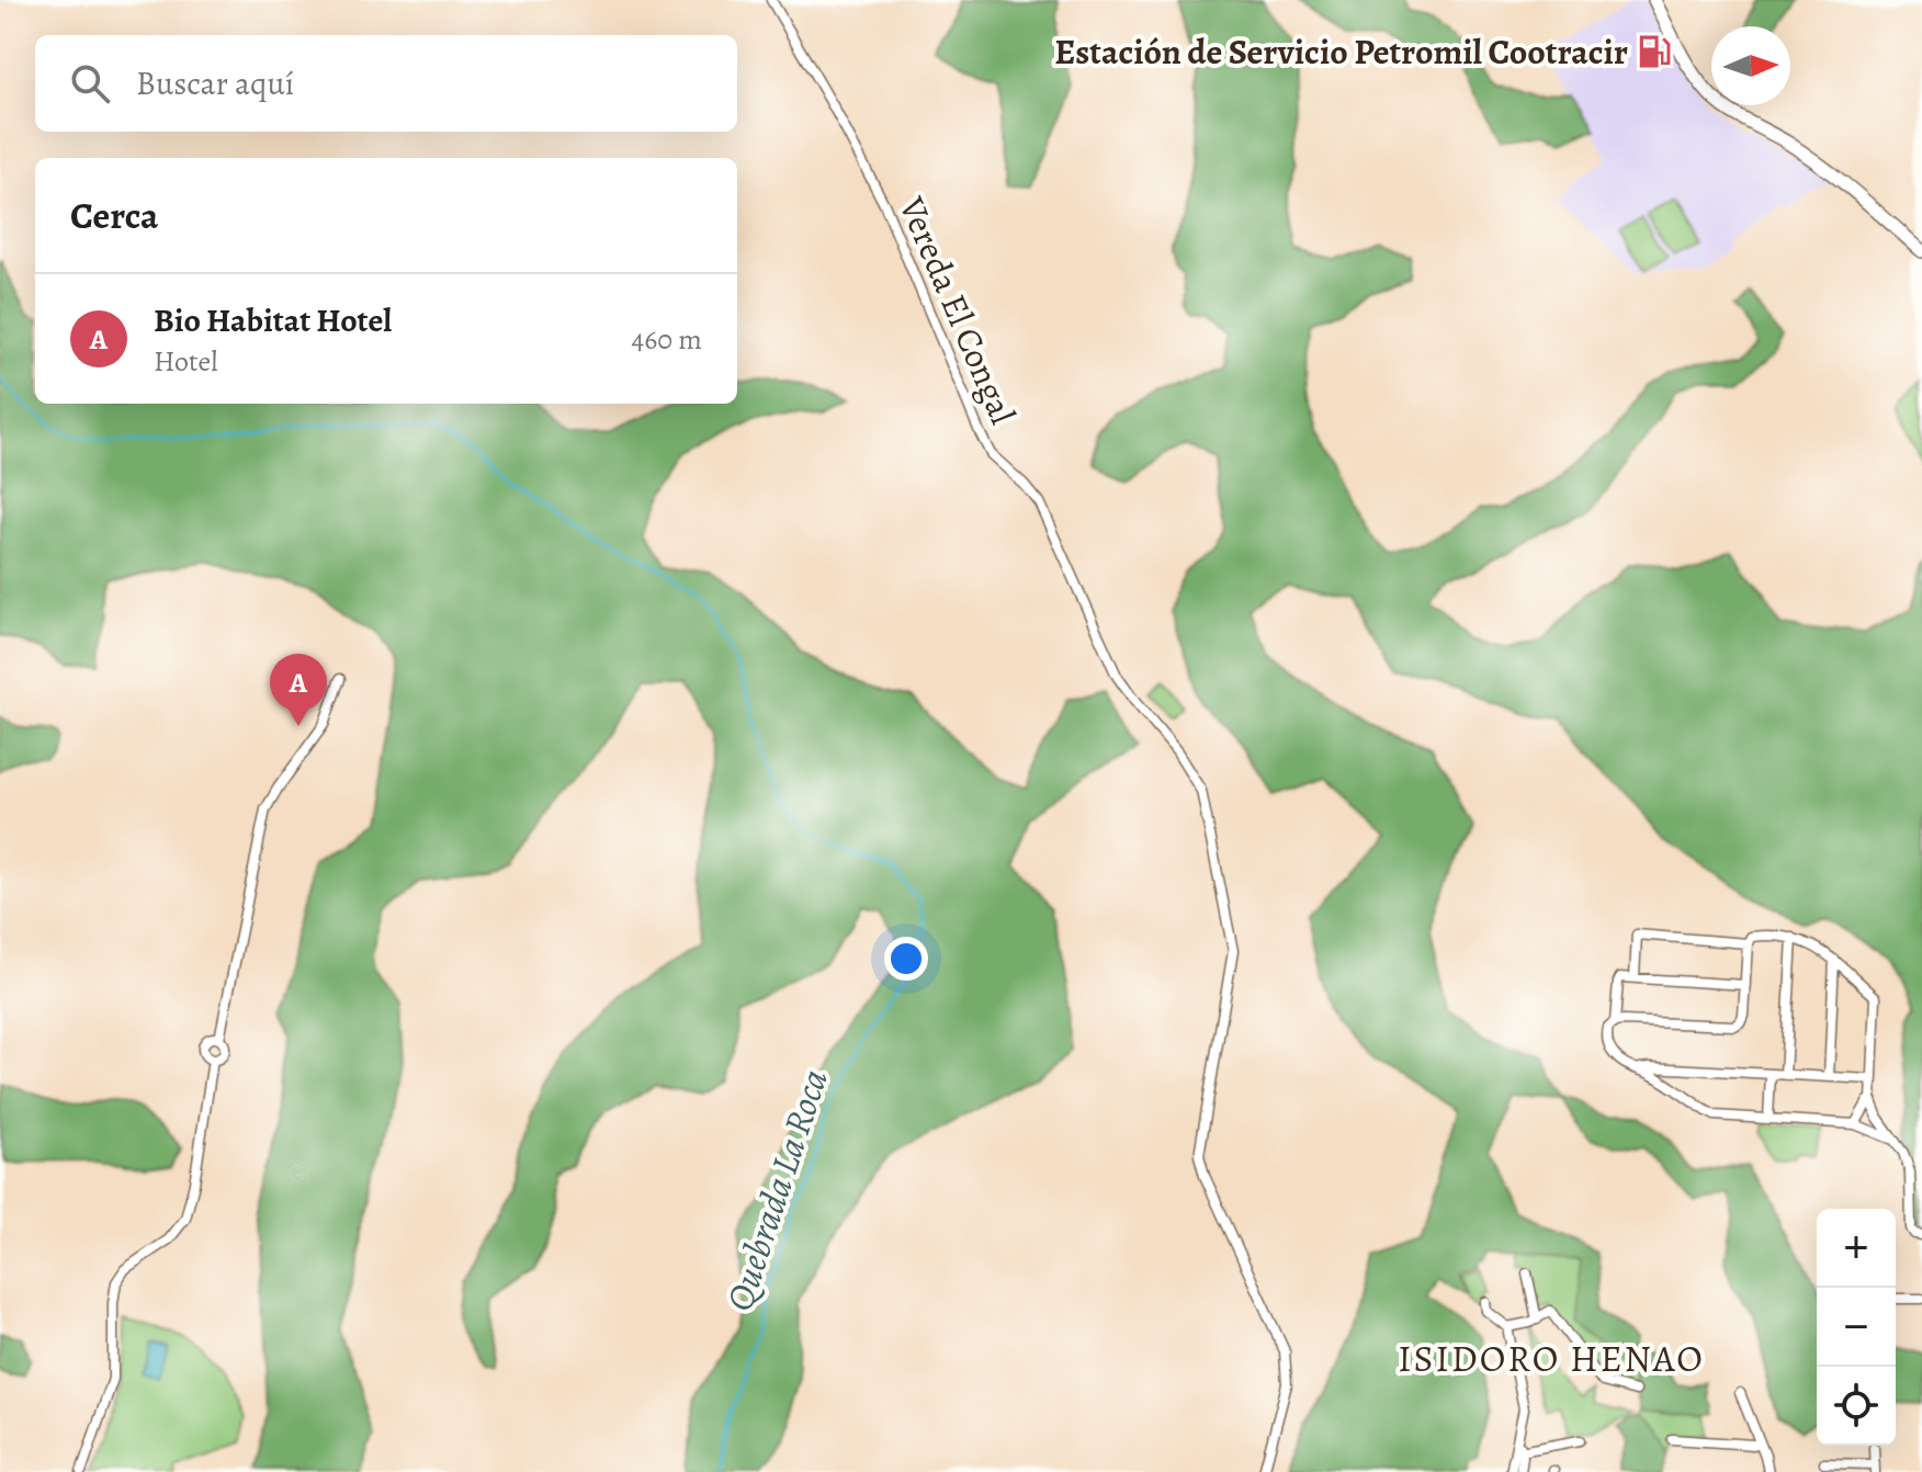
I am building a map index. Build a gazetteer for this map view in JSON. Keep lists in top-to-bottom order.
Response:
{
  "streets": {
    "street": ["Vereda El Congal"]
  },
  "districts": ["ISIDORO HENAO"],
  "water": ["Quebrada La Roca"],
  "places": {
    "fuel station": ["Estación de Servicio Petromil Cootracir"]
  },
  "north": "right",
  "page": {
    "search": "Buscar aquí",
    "heading": "Cerca",
    "list": [
      {
        "mark": "A",
        "name": "Bio Habitat Hotel",
        "note": "Hotel",
        "value": "460 m"
      }
    ],
    "pins": "A",
    "map_buttons": ["+", "−"]
  }
}
